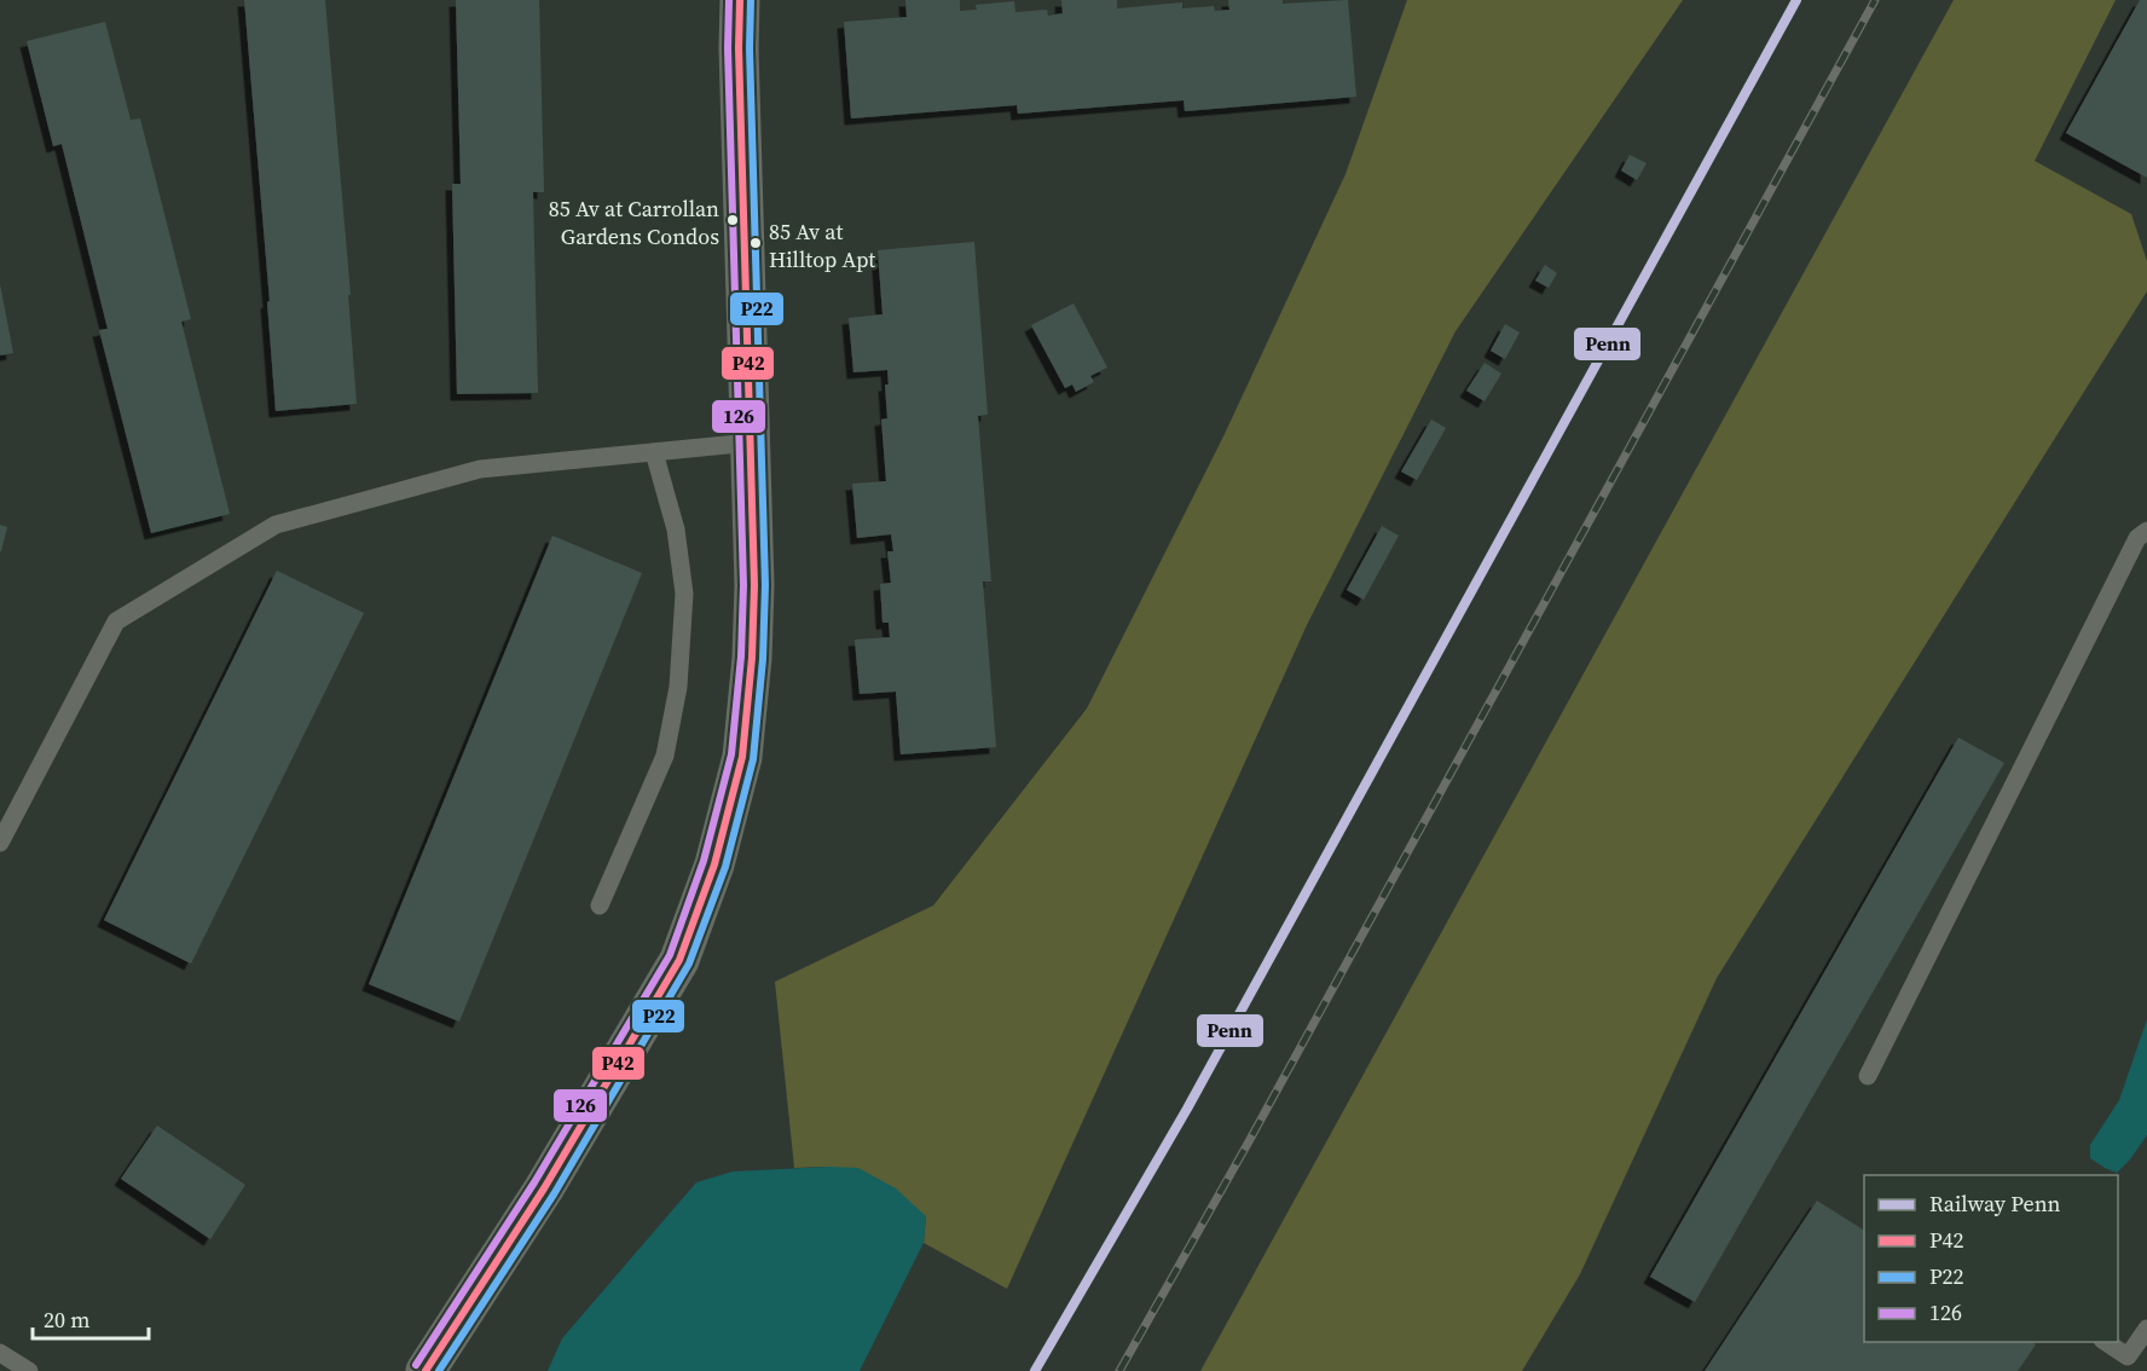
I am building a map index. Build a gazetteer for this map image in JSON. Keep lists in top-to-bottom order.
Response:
{
  "places": ["85 Av at Carrollan Gardens Condos", "85 Av at Hilltop Apt"],
  "lines": [
    "rail line Penn",
    "transit line P42",
    "transit line P22",
    "transit line 126"
  ],
  "legend": [
    "Railway Penn",
    "P42",
    "P22",
    "126"
  ],
  "scale_bar": "20 m"
}
